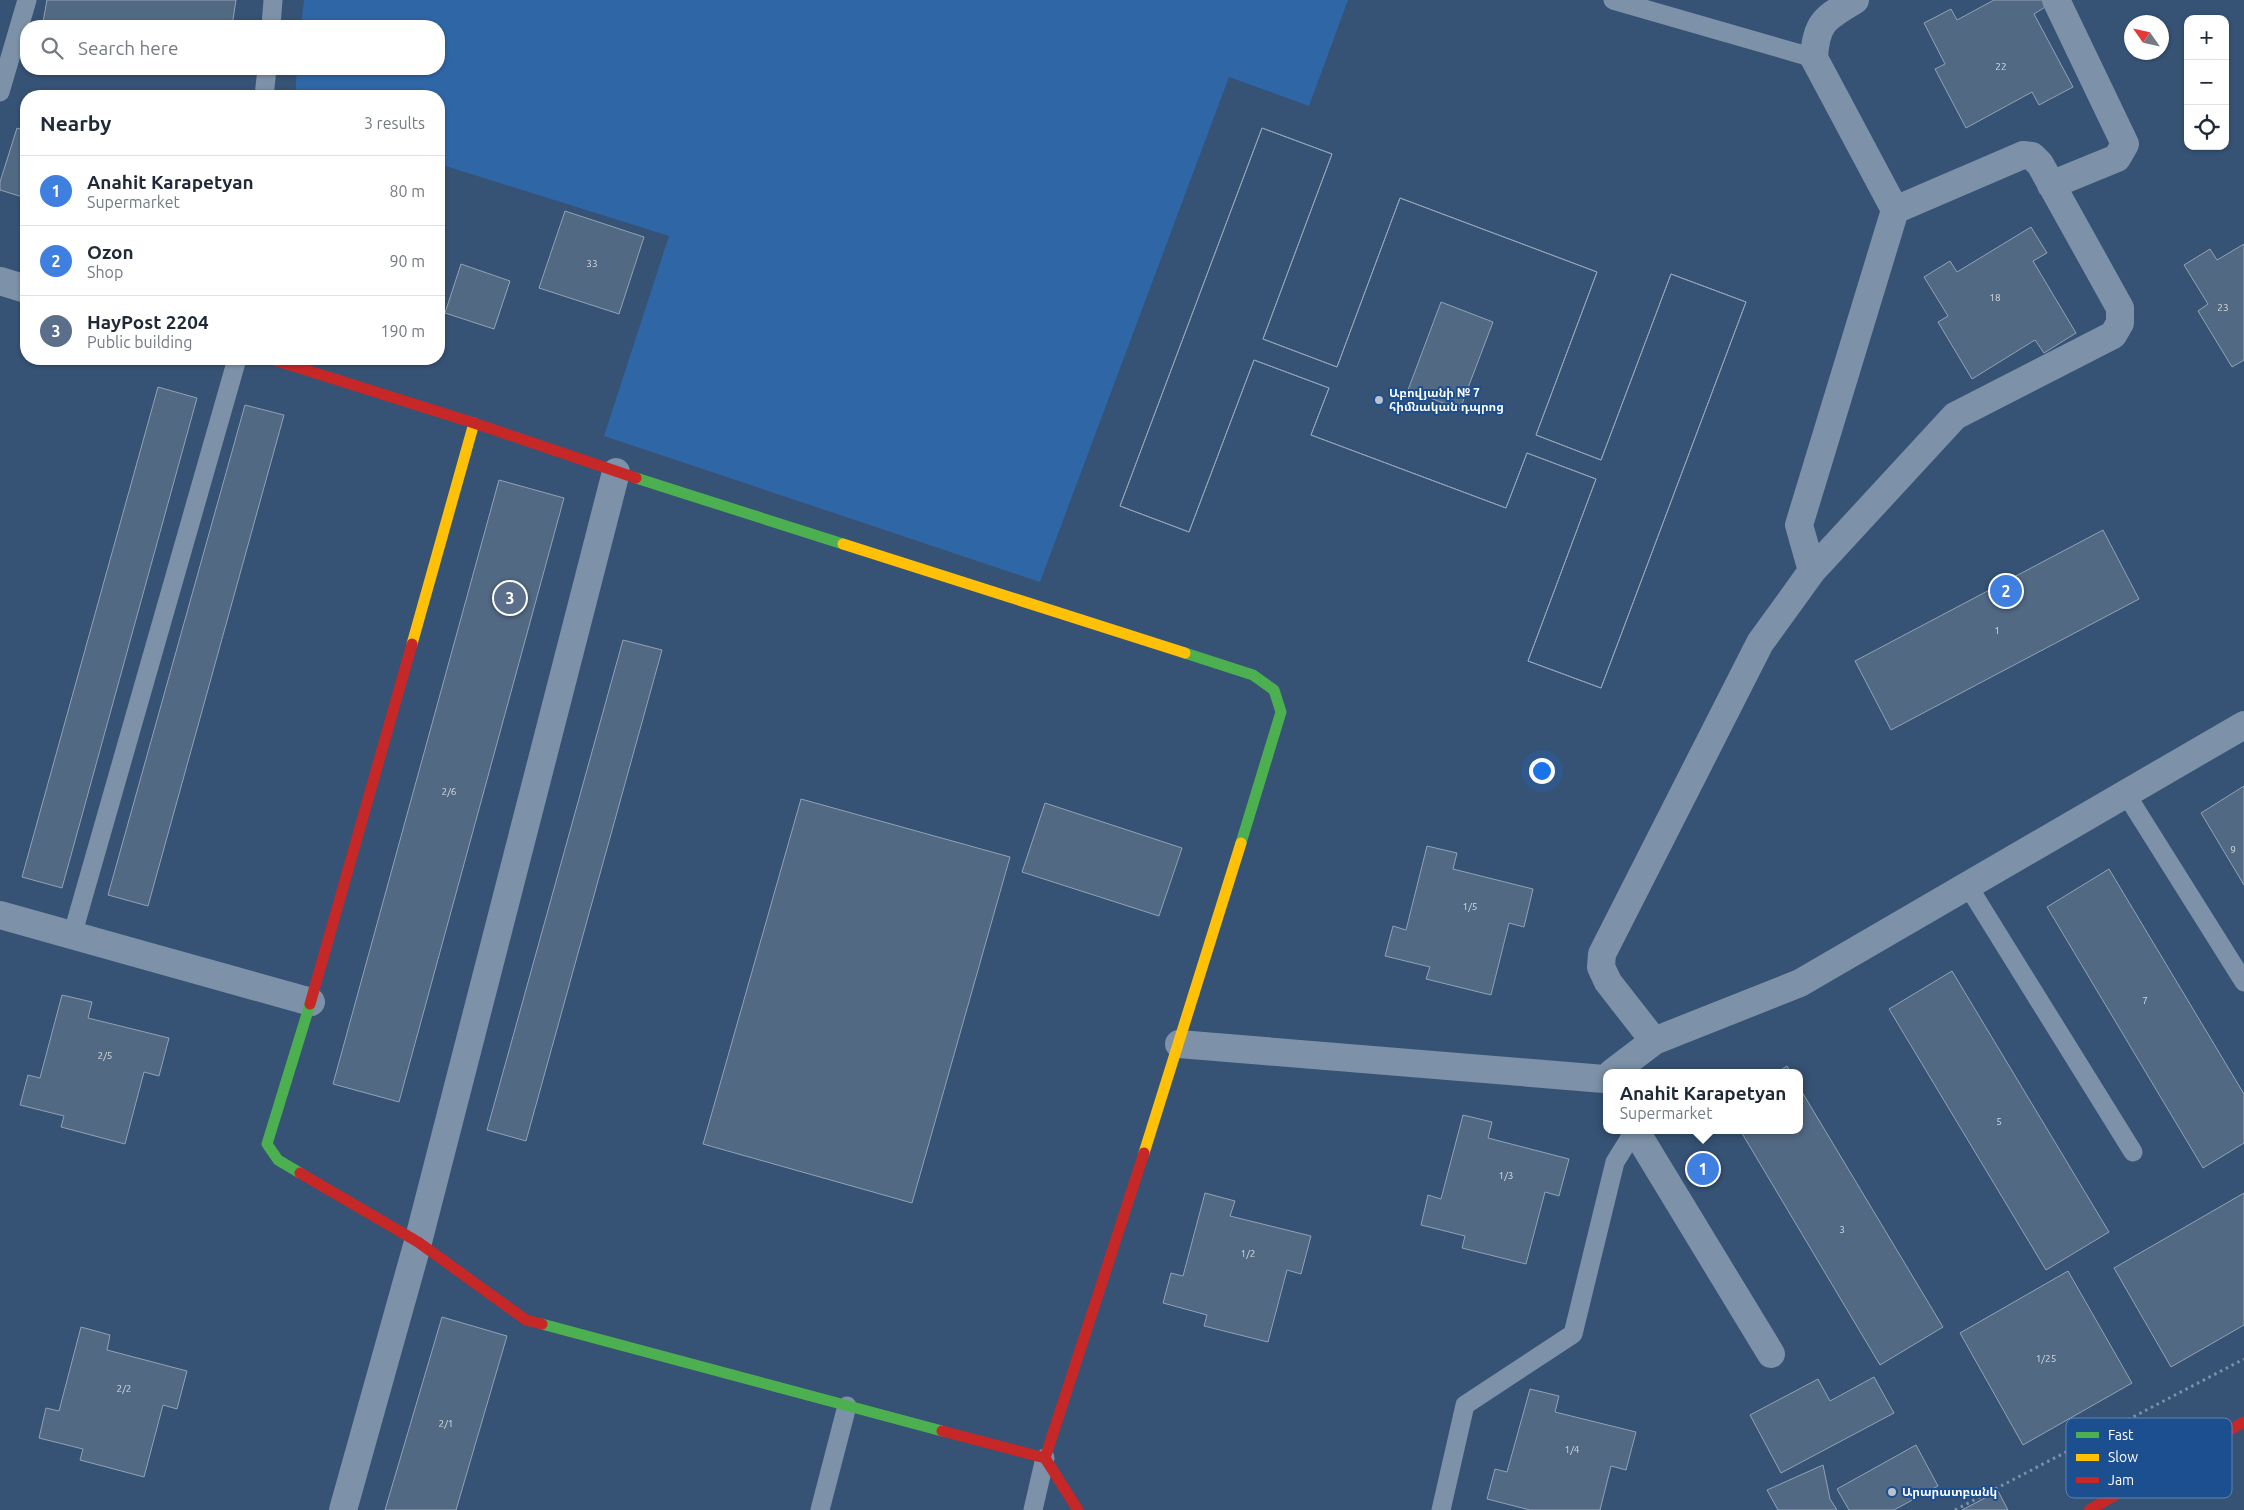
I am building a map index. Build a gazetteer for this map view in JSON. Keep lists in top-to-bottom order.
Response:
{
  "places": ["Աբովյանի № 7 հիմնական դպրոց", "Արարատբանկ"],
  "house_numbers": [
    "22",
    "33",
    "18",
    "23",
    "1",
    "2/6",
    "9",
    "1/5",
    "7",
    "2/5",
    "5",
    "1/3",
    "3",
    "1/2",
    "1/25",
    "2/2",
    "2/1",
    "1/4"
  ],
  "legend": ["Fast", "Slow", "Jam"],
  "north": "top left",
  "page": {
    "map_buttons": ["+", "−"],
    "search": "Search here",
    "heading": ["Nearby", "3 results"],
    "list": [
      {
        "mark": "1",
        "name": "Anahit Karapetyan",
        "note": "Supermarket",
        "value": "80 m"
      },
      {
        "mark": "2",
        "name": "Ozon",
        "note": "Shop",
        "value": "90 m"
      },
      {
        "mark": "3",
        "name": "HayPost 2204",
        "note": "Public building",
        "value": "190 m"
      }
    ],
    "pins": ["2", "3", "1"],
    "popup": ["Anahit Karapetyan", "Supermarket"]
  }
}
